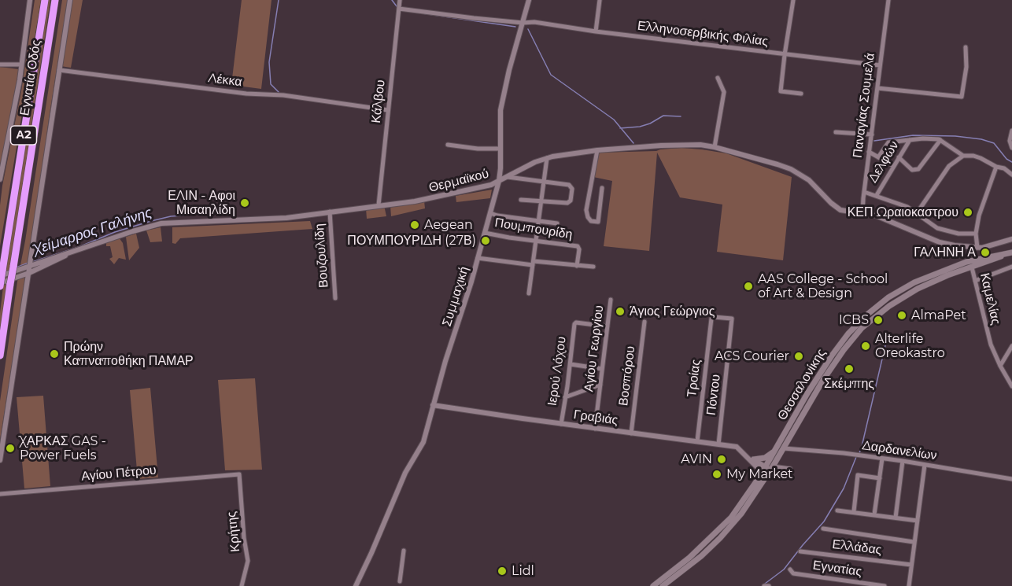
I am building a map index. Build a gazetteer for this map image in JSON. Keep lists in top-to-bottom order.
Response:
{
  "streets": {
    "highway": ["Εγνατία Οδός", "Α2"],
    "main road": ["Θεσσαλονίκης"],
    "street": [
      "Ελληνοσερβικής Φιλίας",
      "Λέκκα",
      "Κάλβου",
      "Παναγίας Σουμελά",
      "Δελφών",
      "Θερμαϊκού",
      "Πουμπουρίδη",
      "Βουζουλίδη",
      "Συμμαχική",
      "Καμελίας",
      "Αγίου Γεωργίου",
      "Ιερού Λόχου",
      "Βοσπόρου",
      "Τροίας",
      "Πόντου",
      "Γραβιάς",
      "Δαρδανελίων",
      "Αγίου Πέτρου",
      "Κρήτης",
      "Ελλάδας",
      "Εγνατίας"
    ]
  },
  "crossings": [
    ["Ελληνοσερβικής Φιλίας", "Κάλβου"],
    ["Ελληνοσερβικής Φιλίας", "Παναγίας Σουμελά"],
    ["Ελληνοσερβικής Φιλίας", "Συμμαχική"],
    ["Εγνατία Οδός", "Θερμαϊκού"],
    ["Λέκκα", "Κάλβου"],
    ["Κάλβου", "Θερμαϊκού"],
    ["Παναγίας Σουμελά", "Θερμαϊκού"],
    ["Θερμαϊκού", "Βουζουλίδη"],
    ["Θερμαϊκού", "Συμμαχική"],
    ["Πουμπουρίδη", "Συμμαχική"],
    ["Συμμαχική", "Γραβιάς"],
    ["Καμελίας", "Θεσσαλονίκης"],
    ["Αγίου Γεωργίου", "Ιερού Λόχου"],
    ["Αγίου Γεωργίου", "Γραβιάς"],
    ["Ιερού Λόχου", "Γραβιάς"],
    ["Βοσπόρου", "Γραβιάς"],
    ["Τροίας", "Πόντου"],
    ["Τροίας", "Γραβιάς"],
    ["Θεσσαλονίκης", "Γραβιάς"],
    ["Θεσσαλονίκης", "Δαρδανελίων"],
    ["Πόντου", "Γραβιάς"],
    ["Αγίου Πέτρου", "Κρήτης"]
  ],
  "water": ["Χείμαρρος Γαλήνης"],
  "places": [
    "ΕΛΙΝ - Αφοι Μισαηλίδη",
    "ΚΕΠ Ωραιοκαστρου",
    "Aegean",
    "ΠΟΥΜΠΟΥΡΙΔΗ (27Β)",
    "ΓΑΛΗΝΗ Α",
    "AAS College - School of Art & Design",
    "Άγιος Γεώργιος",
    "AlmaPet",
    "ICBS",
    "Alterlife Oreokastro",
    "Πρώην Καπναποθήκη ΠΑΜΑΡ",
    "ACS Courier",
    "Σκέμπης",
    "ΧΑΡΚΑΣ GAS - Power Fuels",
    "AVIN",
    "My Market",
    "Lidl"
  ]
}
